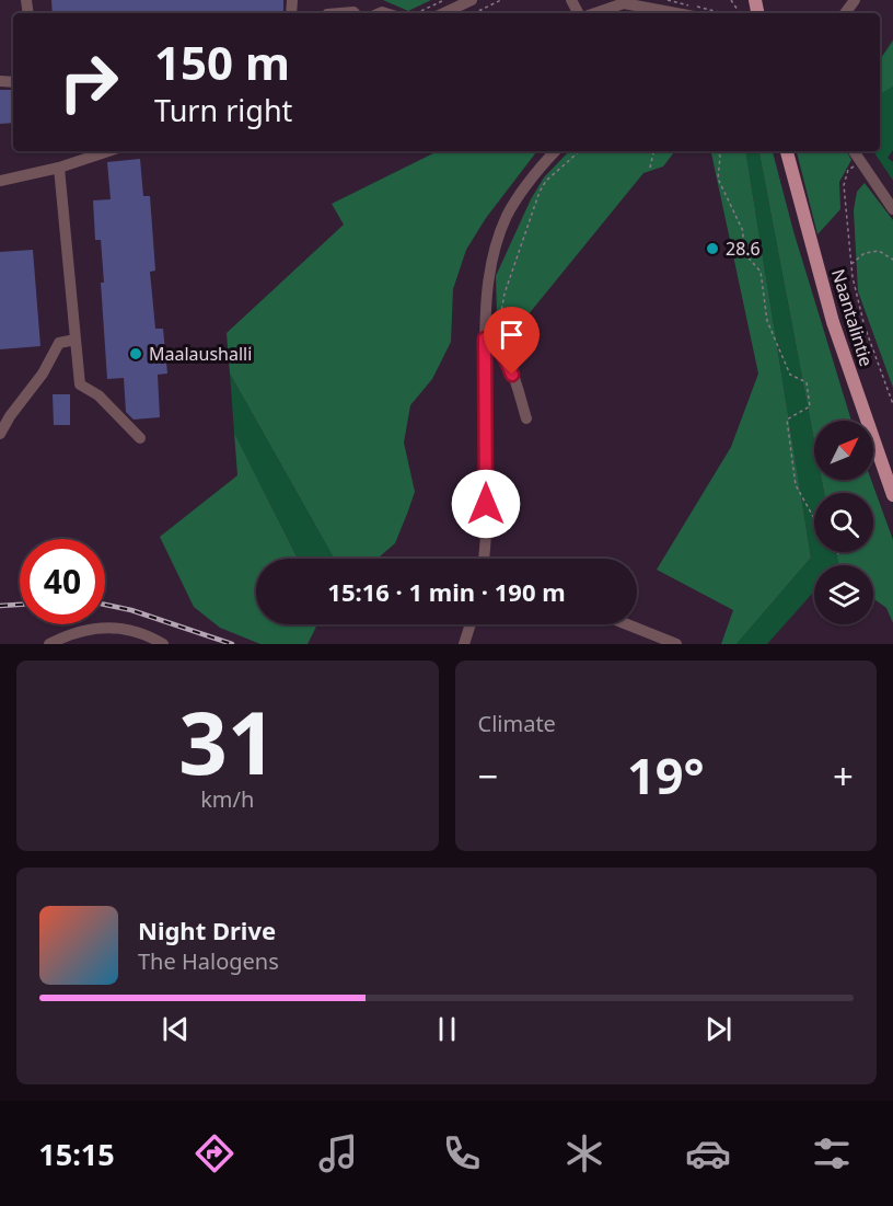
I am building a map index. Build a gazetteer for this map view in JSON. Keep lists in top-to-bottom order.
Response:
{
  "streets": {
    "main road": ["Naantalintie"]
  },
  "places": ["28.6", "Maalaushalli"],
  "north": "top right",
  "page": {
    "turn": ["150 m", "Turn right"],
    "limit": "40",
    "trip": "15:16 · 1 min · 190 m",
    "tile": [
      ["31", "km/h"],
      "Climate"
    ],
    "heat": ["−", "19°", "+"],
    "song": ["Night Drive", "The Halogens"],
    "tabs": "15:15"
  }
}
